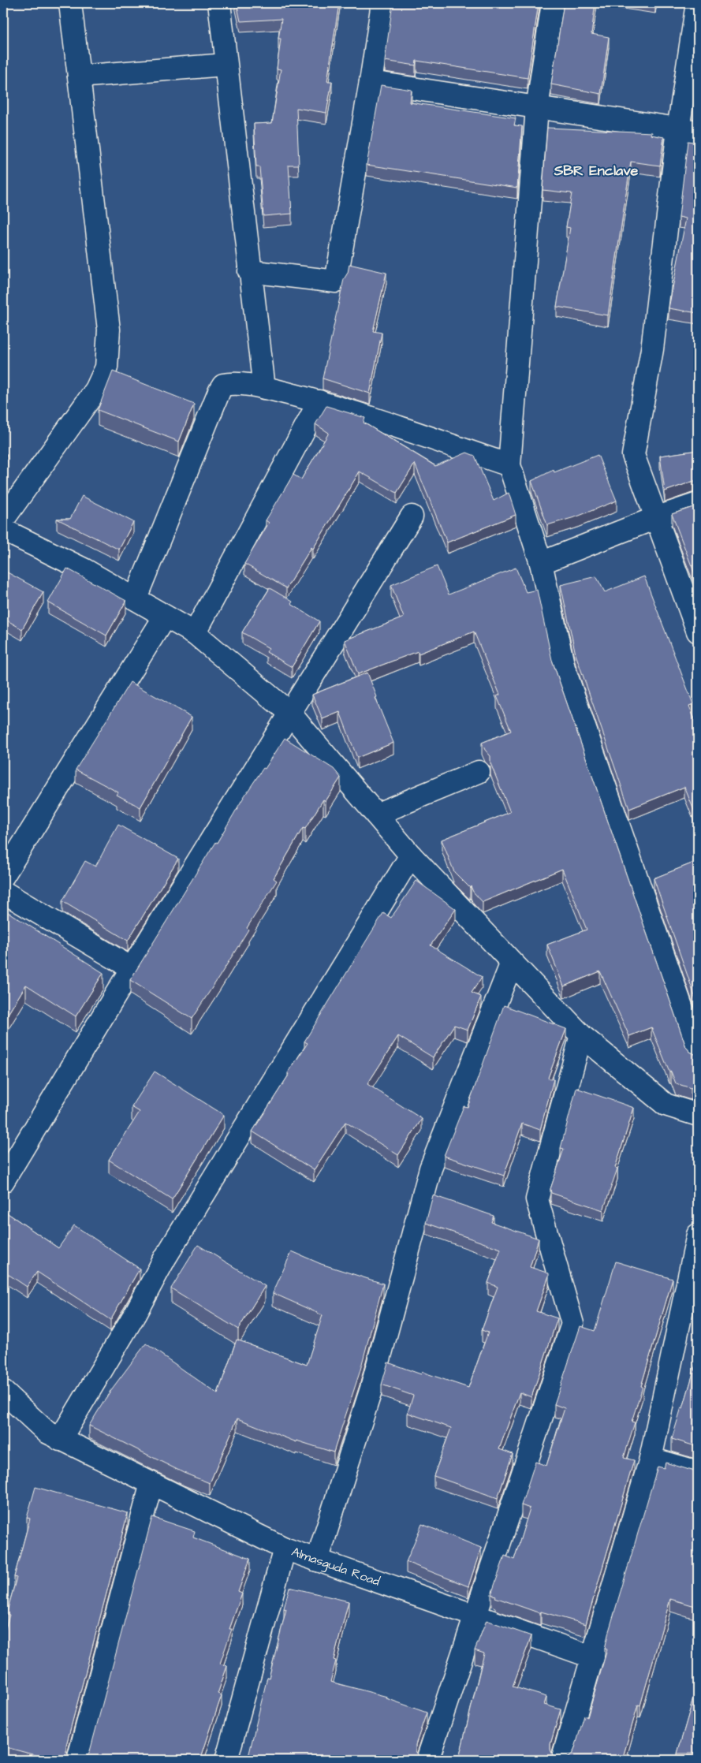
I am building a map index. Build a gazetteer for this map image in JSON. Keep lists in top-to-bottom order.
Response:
{
  "streets": {
    "street": ["Almasguda Road"]
  },
  "districts": ["SBR Enclave"]
}
